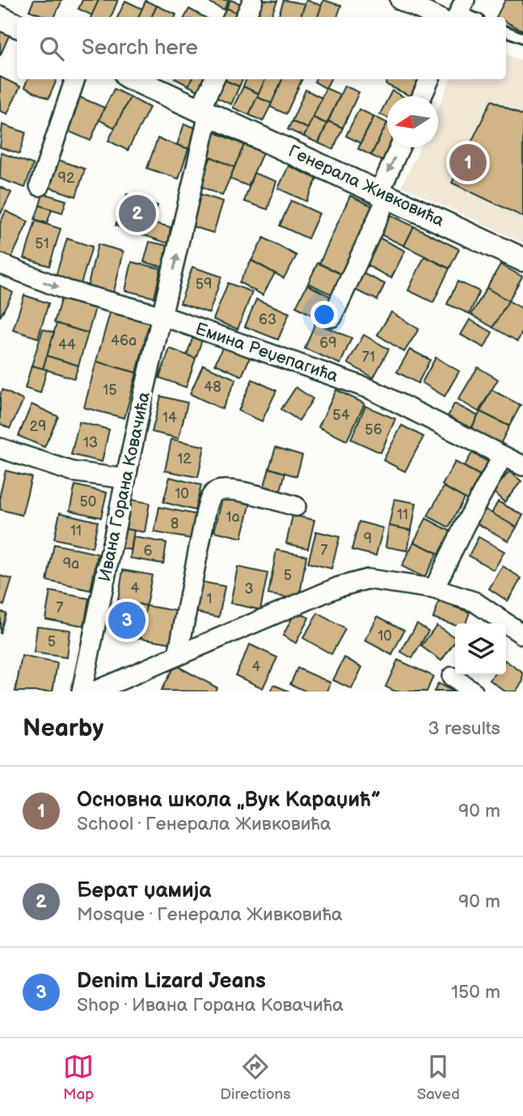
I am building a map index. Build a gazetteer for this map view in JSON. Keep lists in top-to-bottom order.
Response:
{
  "streets": {
    "street": ["Генерала Живковића", "Емина Реџепагића", "Ивана Горана Ковачића"]
  },
  "crossings": [
    ["Емина Реџепагића", "Ивана Горана Ковачића"]
  ],
  "house_numbers": [
    "92",
    "51",
    "59",
    "63",
    "46a",
    "69",
    "44",
    "71",
    "48",
    "15",
    "54",
    "14",
    "29",
    "56",
    "13",
    "12",
    "10",
    "50",
    "11",
    "1a",
    "8",
    "11",
    "9",
    "7",
    "6",
    "9a",
    "5",
    "4",
    "3",
    "1",
    "7",
    "10",
    "5",
    "4"
  ],
  "north": "left",
  "page": {
    "search": "Search here",
    "pins": ["1", "2", "3"],
    "heading": ["Nearby", "3 results"],
    "list": [
      {
        "mark": "1",
        "name": "Основна школа „Вук Караџић”",
        "note": "School · Генерала Живковића",
        "value": "90 m"
      },
      {
        "mark": "2",
        "name": "Берат џамија",
        "note": "Mosque · Генерала Живковића",
        "value": "90 m"
      },
      {
        "mark": "3",
        "name": "Denim Lizard Jeans",
        "note": "Shop · Ивана Горана Ковачића",
        "value": "150 m"
      }
    ],
    "nav": ["Map", "Directions", "Saved"]
  }
}
